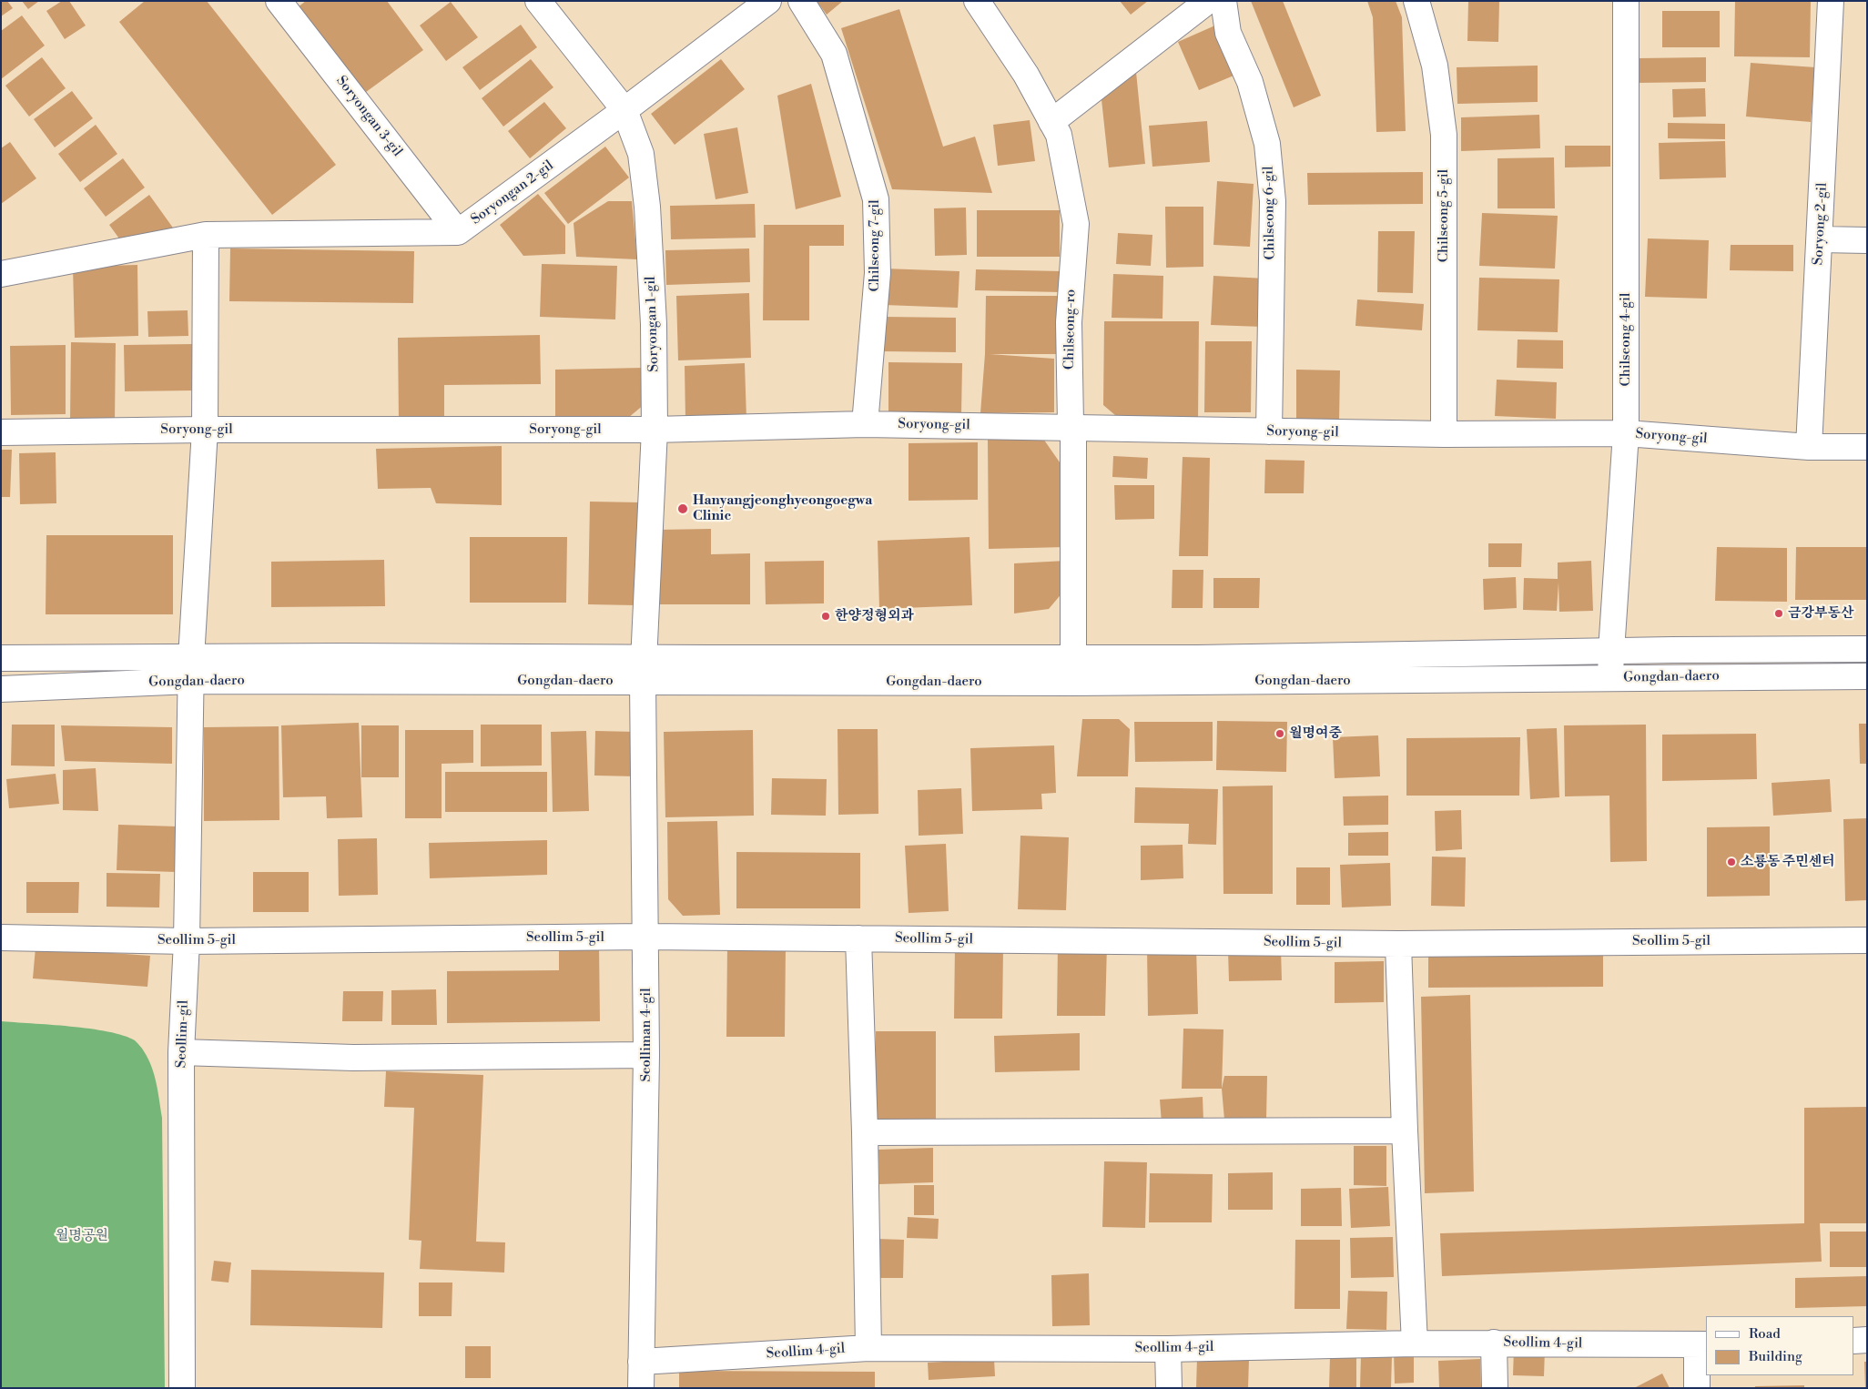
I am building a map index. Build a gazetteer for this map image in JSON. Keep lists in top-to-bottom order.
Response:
{
  "streets": {
    "street": [
      "Soryongan 3-gil",
      "Soryongan 2-gil",
      "Chilseong 6-gil",
      "Chilseong 5-gil",
      "Soryong 2-gil",
      "Chilseong 7-gil",
      "Soryongan 1-gil",
      "Chilseong-ro",
      "Chilseong 4-gil",
      "Soryong-gil",
      "Gongdan-daero",
      "Seollim 5-gil",
      "Seollim-gil",
      "Seolliman 4-gil",
      "Seollim 4-gil"
    ]
  },
  "crossings": [
    ["Soryongan 3-gil", "Soryongan 2-gil"],
    ["Soryongan 2-gil", "Soryongan 1-gil"],
    ["Soryongan 2-gil", "Seollim-gil"],
    ["Chilseong 6-gil", "Soryong-gil"],
    ["Chilseong 5-gil", "Soryong-gil"],
    ["Soryong 2-gil", "Soryong-gil"],
    ["Chilseong 7-gil", "Soryong-gil"],
    ["Soryongan 1-gil", "Soryong-gil"],
    ["Soryongan 1-gil", "Gongdan-daero"],
    ["Soryongan 1-gil", "Seolliman 4-gil"],
    ["Chilseong-ro", "Soryong-gil"],
    ["Chilseong-ro", "Gongdan-daero"],
    ["Chilseong 4-gil", "Soryong-gil"],
    ["Chilseong 4-gil", "Gongdan-daero"],
    ["Soryong-gil", "Seollim-gil"],
    ["Gongdan-daero", "Seollim-gil"],
    ["Gongdan-daero", "Seolliman 4-gil"],
    ["Seollim 5-gil", "Seollim-gil"],
    ["Seollim 5-gil", "Seolliman 4-gil"],
    ["Seolliman 4-gil", "Seollim 4-gil"]
  ],
  "parks": ["월명공원"],
  "places": [
    "Hanyangjeonghyeongoegwa Clinic",
    "금강부동산",
    "한양정형외과",
    "월명여중",
    "소룡동 주민센터"
  ],
  "legend": ["Road", "Building"]
}
